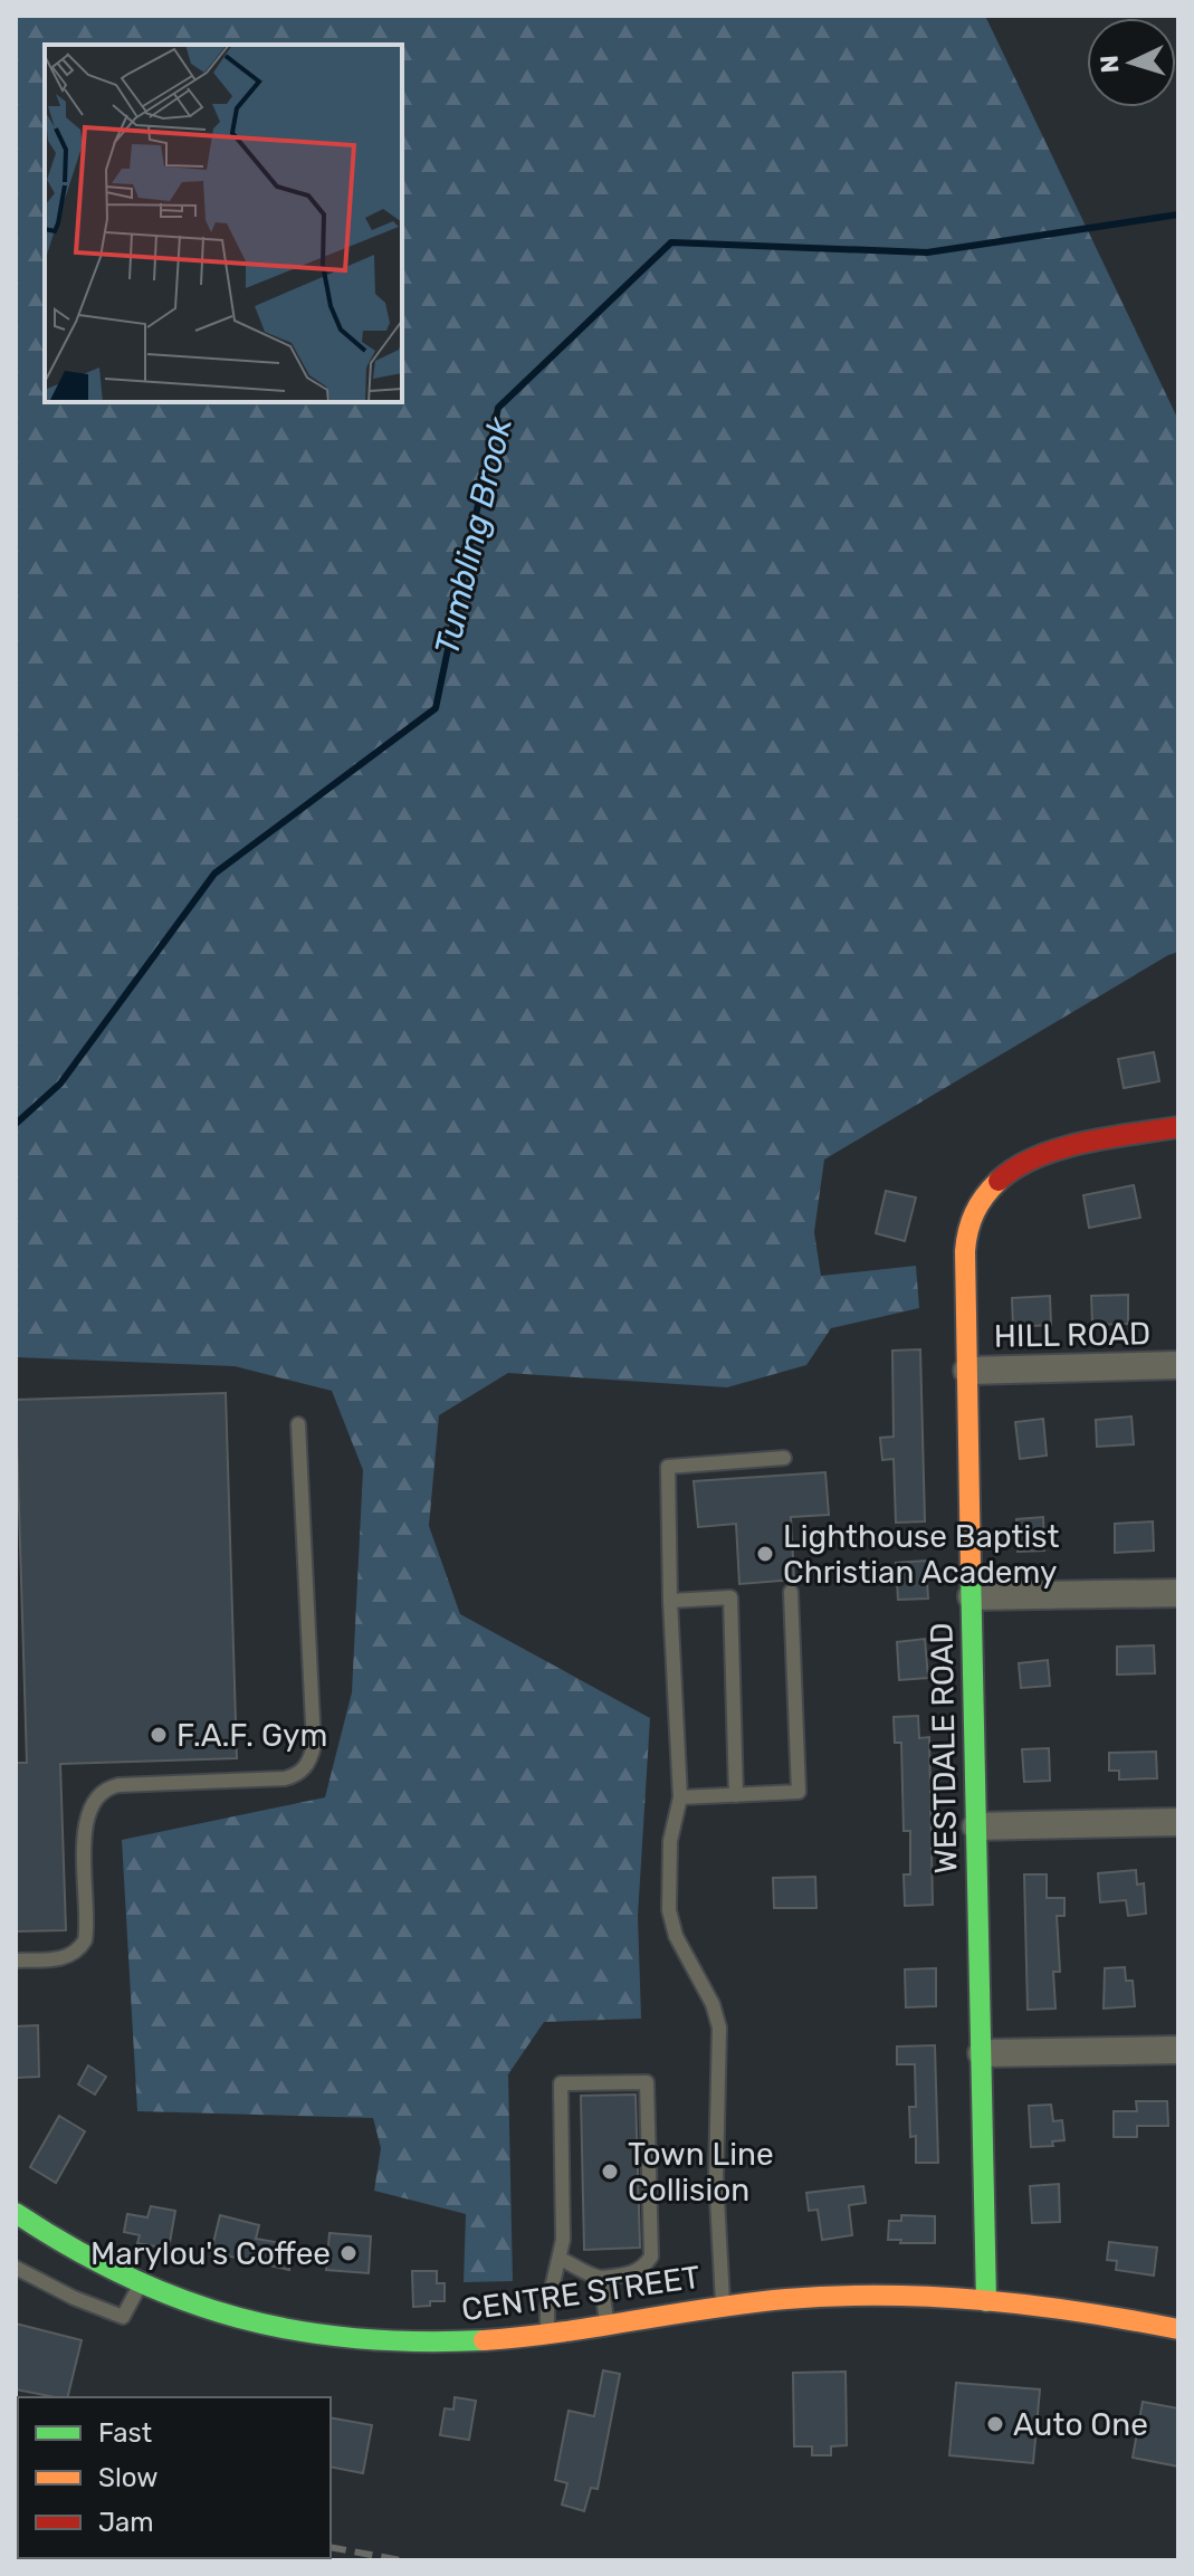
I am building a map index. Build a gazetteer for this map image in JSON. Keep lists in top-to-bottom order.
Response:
{
  "streets": {
    "street": ["HILL ROAD", "WESTDALE ROAD", "CENTRE STREET"]
  },
  "crossings": [
    ["HILL ROAD", "WESTDALE ROAD"],
    ["WESTDALE ROAD", "CENTRE STREET"]
  ],
  "water": ["Tumbling Brook"],
  "places": [
    "Lighthouse Baptist Christian Academy",
    "F.A.F. Gym",
    "Town Line Collision",
    "Marylou's Coffee",
    "Auto One"
  ],
  "legend": ["Fast", "Slow", "Jam"],
  "north": "left"
}
